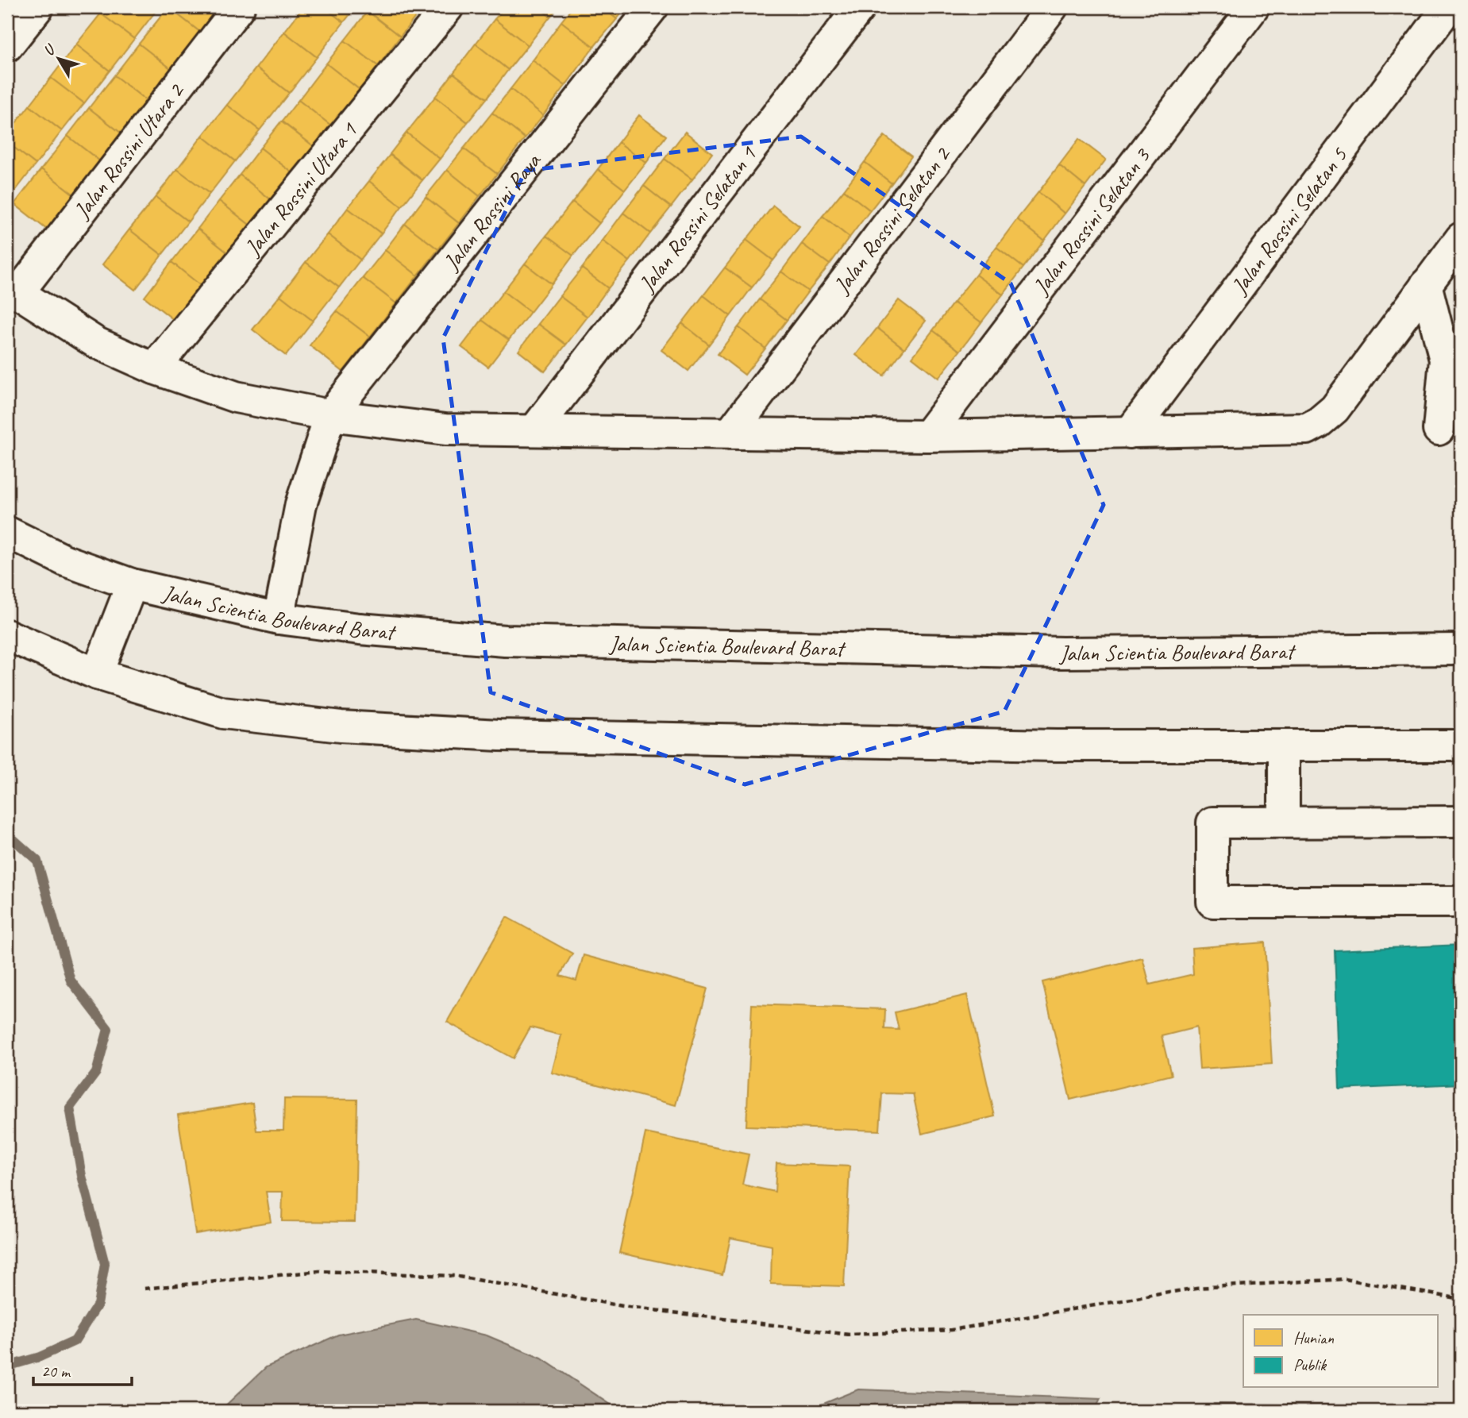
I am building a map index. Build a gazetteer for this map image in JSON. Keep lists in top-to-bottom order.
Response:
{
  "streets": {
    "street": [
      "Jalan Rossini Utara 2",
      "Jalan Rossini Utara 1",
      "Jalan Rossini Raya",
      "Jalan Rossini Selatan 1",
      "Jalan Rossini Selatan 2",
      "Jalan Rossini Selatan 5",
      "Jalan Rossini Selatan 3",
      "Jalan Scientia Boulevard Barat"
    ]
  },
  "legend": ["Hunian", "Publik"],
  "scale_bar": "20 m",
  "north": "top left"
}
